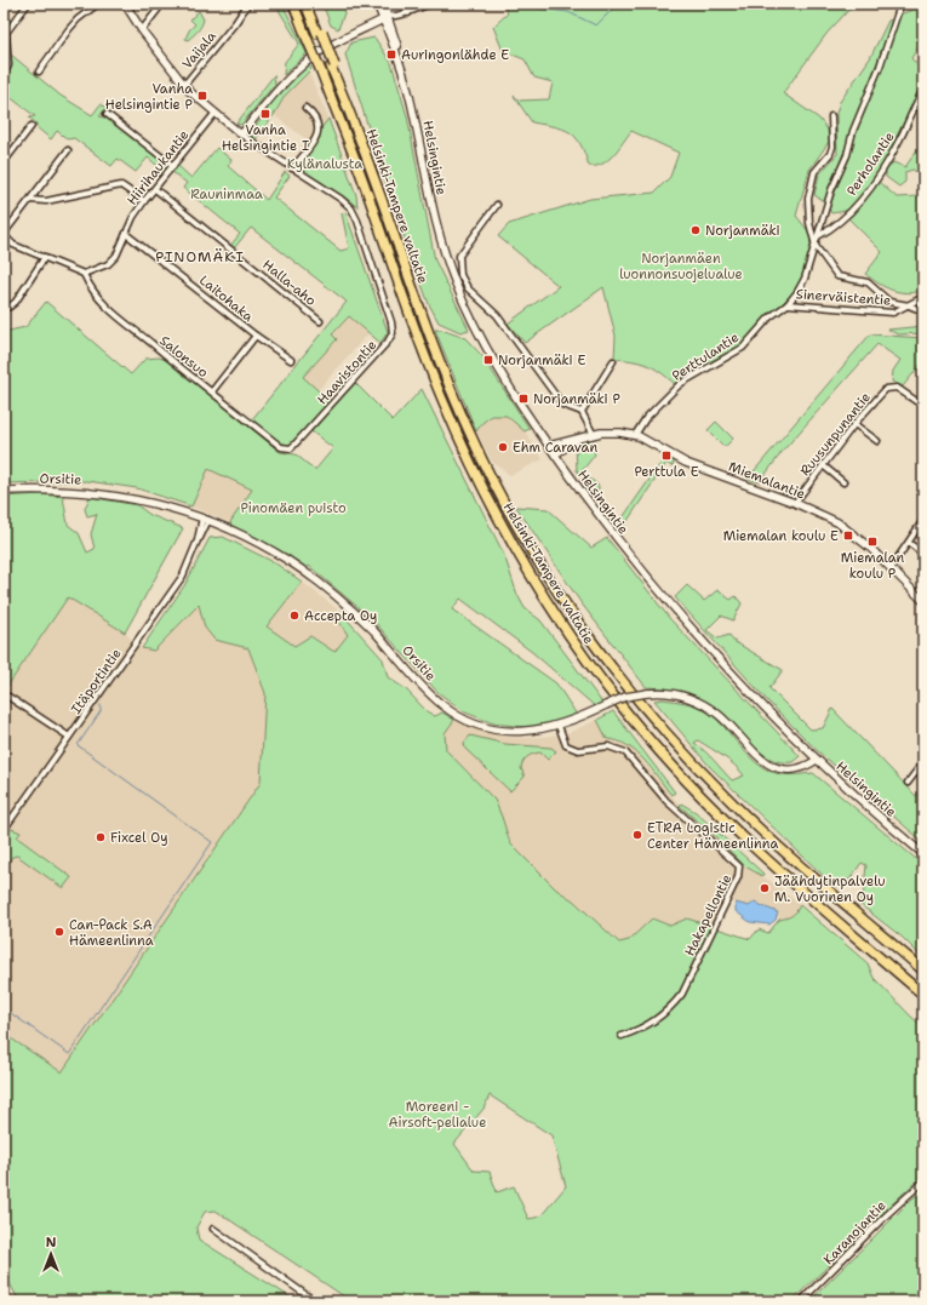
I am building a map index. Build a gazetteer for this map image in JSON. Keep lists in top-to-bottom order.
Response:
{
  "streets": {
    "highway": ["Helsinki-Tampere valtatie"],
    "main road": ["Helsingintie", "Orsitie", "Miemalantie"],
    "street": [
      "Vaijala",
      "Perholantie",
      "Hiirihaukantie",
      "Halla-aho",
      "Sinerväistentie",
      "Laitohaka",
      "Salonsuo",
      "Perttulantie",
      "Haavistontie",
      "Ruusunpunantie",
      "Itäportintie",
      "Hakapellontie",
      "Karanojantie"
    ]
  },
  "crossings": [
    ["Helsingintie", "Orsitie"],
    ["Helsingintie", "Miemalantie"],
    ["Perholantie", "Perttulantie"],
    ["Hiirihaukantie", "Halla-aho"],
    ["Hiirihaukantie", "Laitohaka"],
    ["Hiirihaukantie", "Salonsuo"],
    ["Sinerväistentie", "Perttulantie"],
    ["Salonsuo", "Haavistontie"],
    ["Perttulantie", "Miemalantie"],
    ["Ruusunpunantie", "Miemalantie"],
    ["Orsitie", "Itäportintie"],
    ["Orsitie", "Hakapellontie"]
  ],
  "districts": ["PINOMÄKI"],
  "parks": [
    "Kylänalusta",
    "Rauninmaa",
    "Norjanmäen luonnonsuojelualue",
    "Pinomäen puisto",
    "Moreeni - Airsoft-pelialue"
  ],
  "places": {
    "transit": [
      "Auringonlähde E",
      "Vanha Helsingintie P",
      "Vanha Helsingintie I",
      "Norjanmäki E",
      "Norjanmäki P",
      "Perttula E",
      "Miemalan koulu E",
      "Miemalan koulu P"
    ],
    "other": [
      "Norjanmäki",
      "Ehm Caravan",
      "Accepta Oy",
      "ETRA Logistic Center Hämeenlinna",
      "Fixcel Oy",
      "Jäähdytinpalvelu M. Vuorinen Oy",
      "Can-Pack S.A Hämeenlinna"
    ]
  },
  "north": "top"
}
